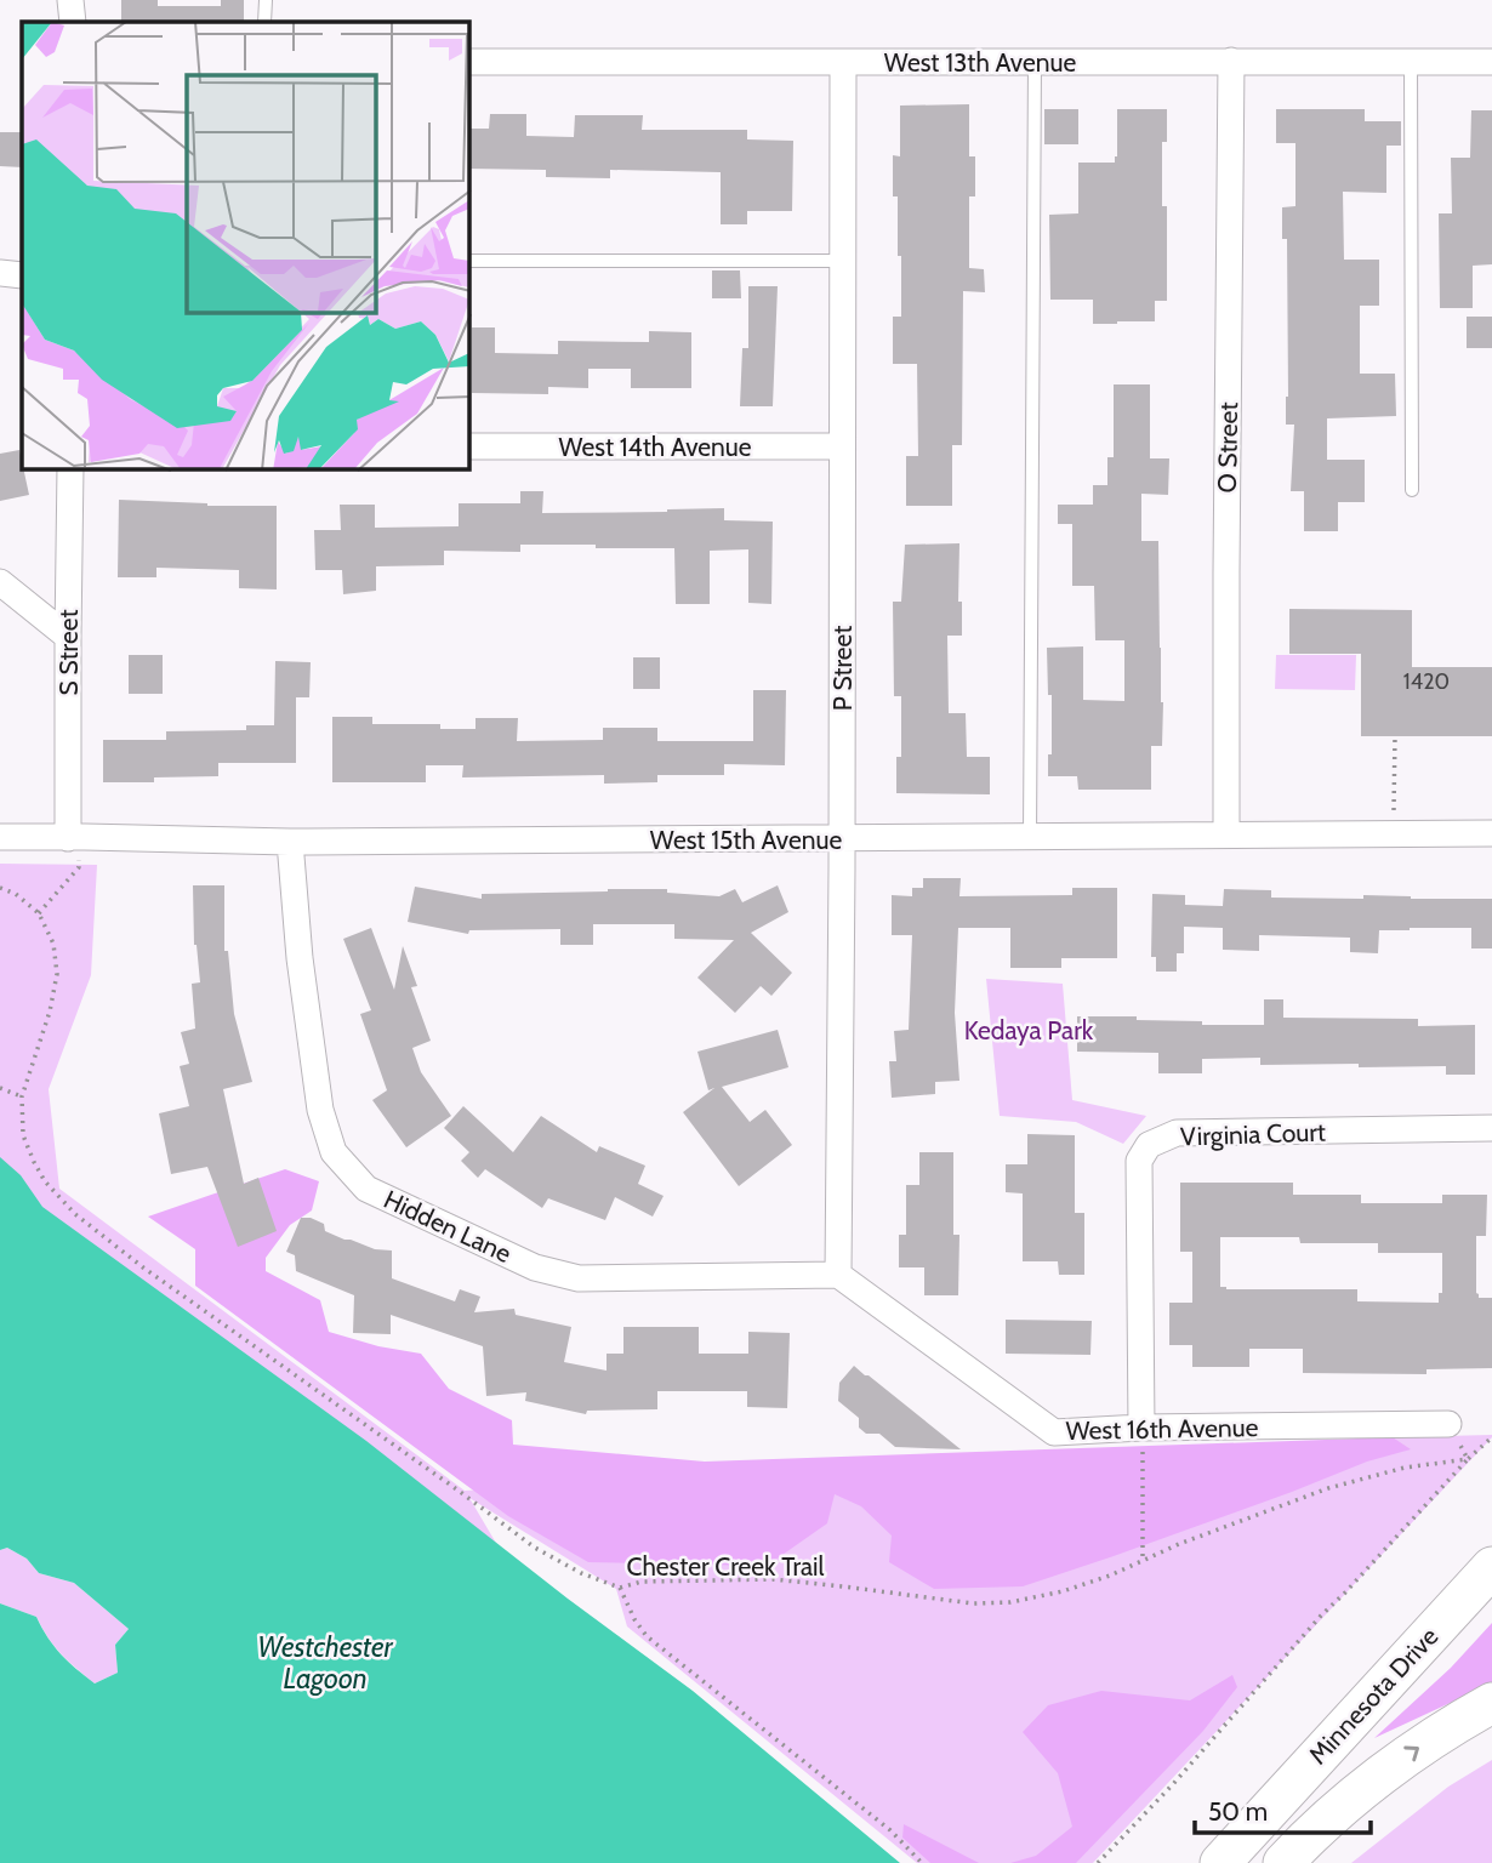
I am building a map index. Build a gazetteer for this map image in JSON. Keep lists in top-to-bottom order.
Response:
{
  "streets": {
    "main road": ["Minnesota Drive"],
    "street": [
      "West 13th Avenue",
      "West 14th Avenue",
      "O Street",
      "S Street",
      "P Street",
      "West 15th Avenue",
      "Virginia Court",
      "Hidden Lane",
      "West 16th Avenue"
    ],
    "path": ["Chester Creek Trail"]
  },
  "crossings": [
    ["West 13th Avenue", "O Street"],
    ["West 13th Avenue", "P Street"],
    ["West 14th Avenue", "P Street"],
    ["O Street", "West 15th Avenue"],
    ["S Street", "West 15th Avenue"],
    ["P Street", "West 15th Avenue"],
    ["P Street", "Hidden Lane"],
    ["P Street", "West 16th Avenue"],
    ["West 15th Avenue", "Hidden Lane"],
    ["Virginia Court", "West 16th Avenue"],
    ["Hidden Lane", "West 16th Avenue"]
  ],
  "water": ["Westchester Lagoon"],
  "parks": ["Kedaya Park"],
  "house_numbers": ["1420"],
  "scale_bar": "50 m"
}
